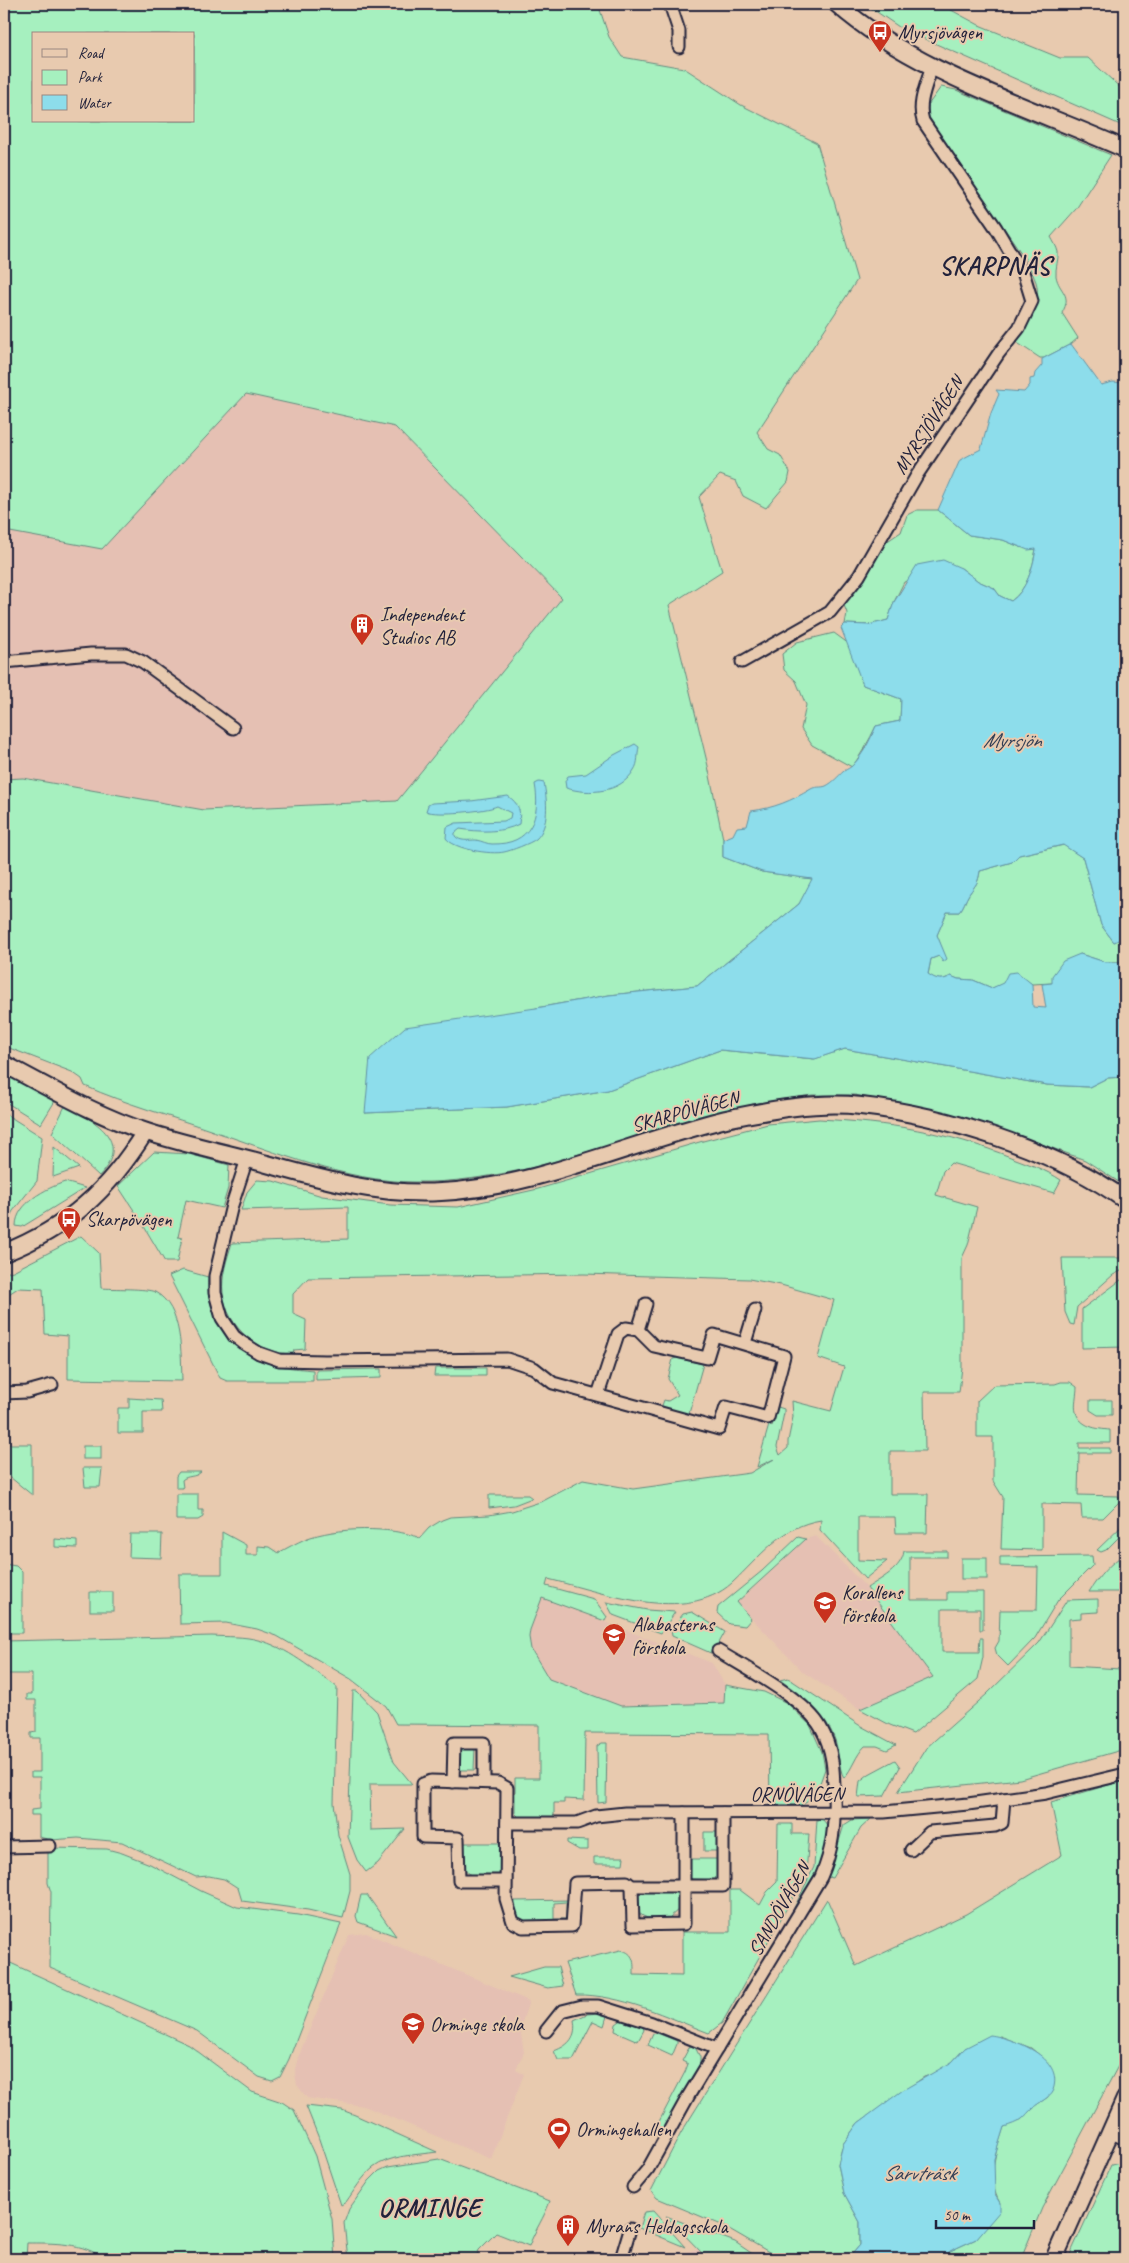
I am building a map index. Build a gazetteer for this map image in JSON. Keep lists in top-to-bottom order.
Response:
{
  "streets": {
    "street": [
      "MYRSJÖVÄGEN",
      "SKARPÖVÄGEN",
      "ORNÖVÄGEN",
      "SANDÖVÄGEN"
    ]
  },
  "crossings": [
    ["ORNÖVÄGEN", "SANDÖVÄGEN"]
  ],
  "districts": ["SKARPNÄS", "ORMINGE"],
  "water": ["Myrsjön", "Sarvträsk"],
  "places": {
    "bus stop": ["Myrsjövägen", "Skarpövägen"],
    "building": ["Independent Studios AB", "Myrans Heldagsskola"],
    "school or university": ["Korallens förskola", "Alabasterns förskola", "Orminge skola"],
    "sports": ["Ormingehallen"]
  },
  "legend": ["Road", "Park", "Water"],
  "scale_bar": "50 m"
}
